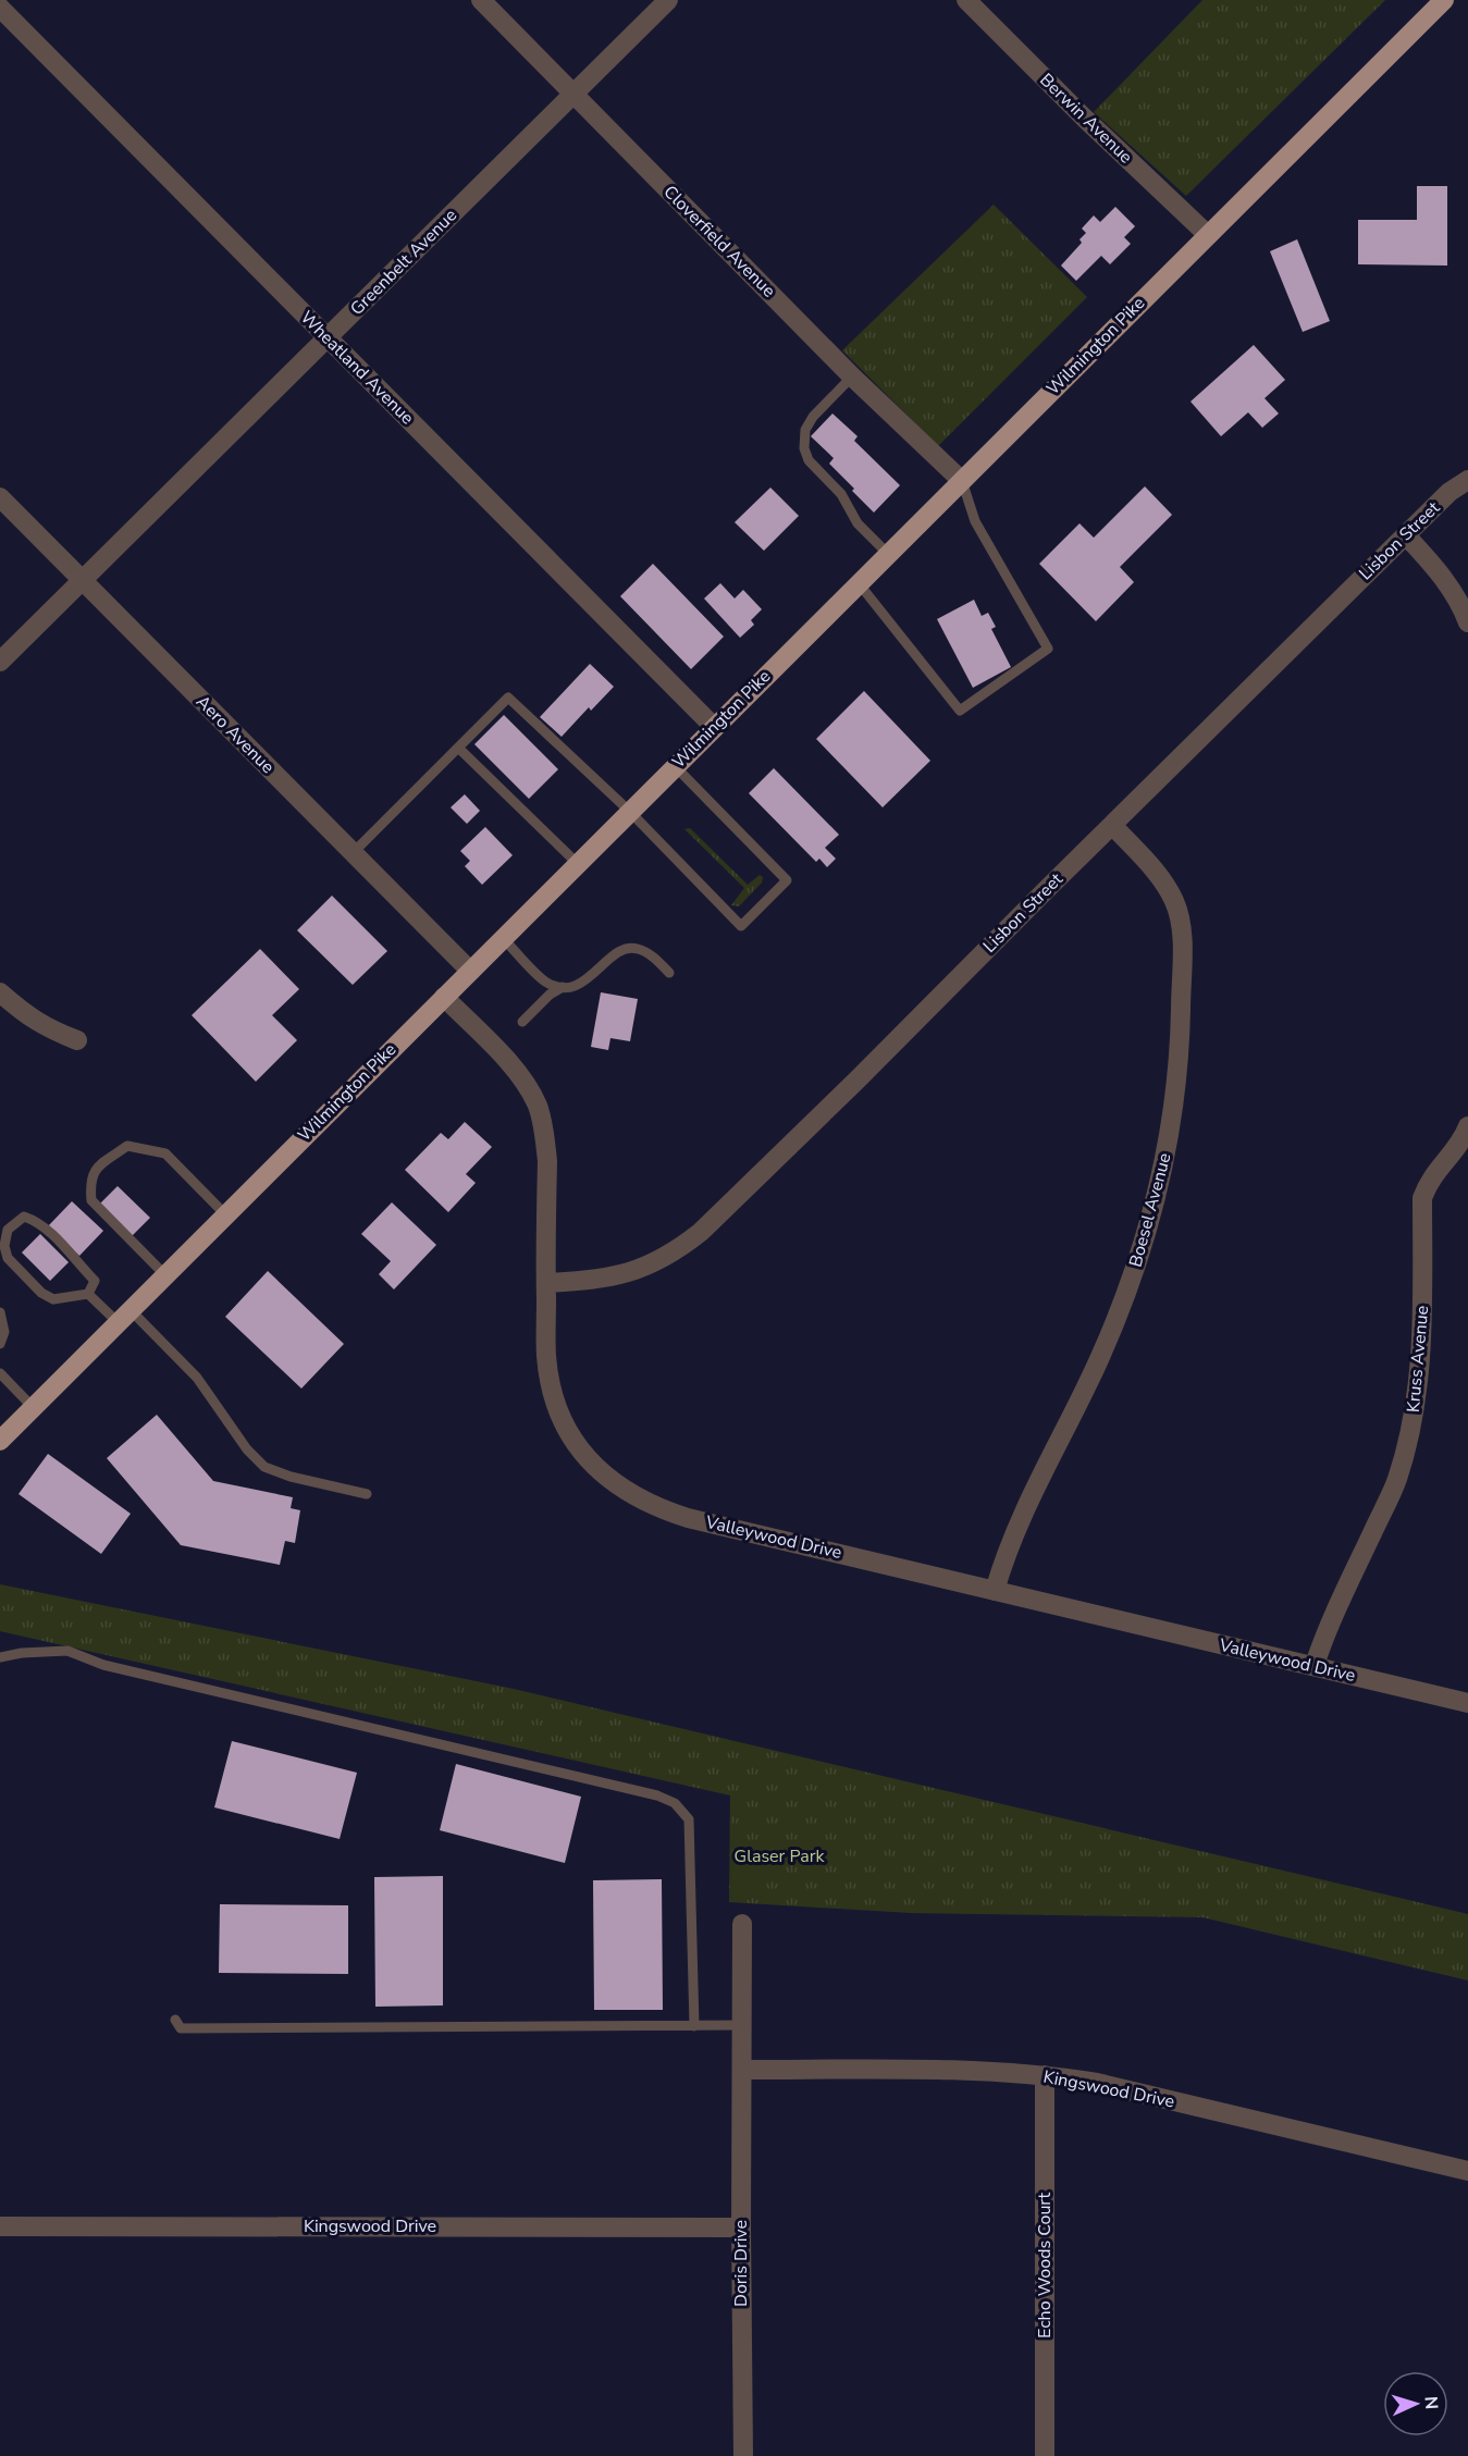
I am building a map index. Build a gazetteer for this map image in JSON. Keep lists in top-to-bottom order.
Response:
{
  "streets": {
    "main road": ["Wilmington Pike"],
    "street": [
      "Berwin Avenue",
      "Cloverfield Avenue",
      "Greenbelt Avenue",
      "Wheatland Avenue",
      "Lisbon Street",
      "Aero Avenue",
      "Boesel Avenue",
      "Kruss Avenue",
      "Valleywood Drive",
      "Kingswood Drive",
      "Doris Drive",
      "Echo Woods Court"
    ]
  },
  "crossings": [
    ["Berwin Avenue", "Wilmington Pike"],
    ["Cloverfield Avenue", "Greenbelt Avenue"],
    ["Cloverfield Avenue", "Wilmington Pike"],
    ["Greenbelt Avenue", "Wheatland Avenue"],
    ["Greenbelt Avenue", "Aero Avenue"],
    ["Wilmington Pike", "Wheatland Avenue"],
    ["Wilmington Pike", "Aero Avenue"],
    ["Wilmington Pike", "Valleywood Drive"],
    ["Lisbon Street", "Boesel Avenue"],
    ["Lisbon Street", "Valleywood Drive"],
    ["Boesel Avenue", "Valleywood Drive"],
    ["Kruss Avenue", "Valleywood Drive"],
    ["Kingswood Drive", "Doris Drive"],
    ["Kingswood Drive", "Echo Woods Court"]
  ],
  "parks": ["Glaser Park"],
  "north": "right"
}
